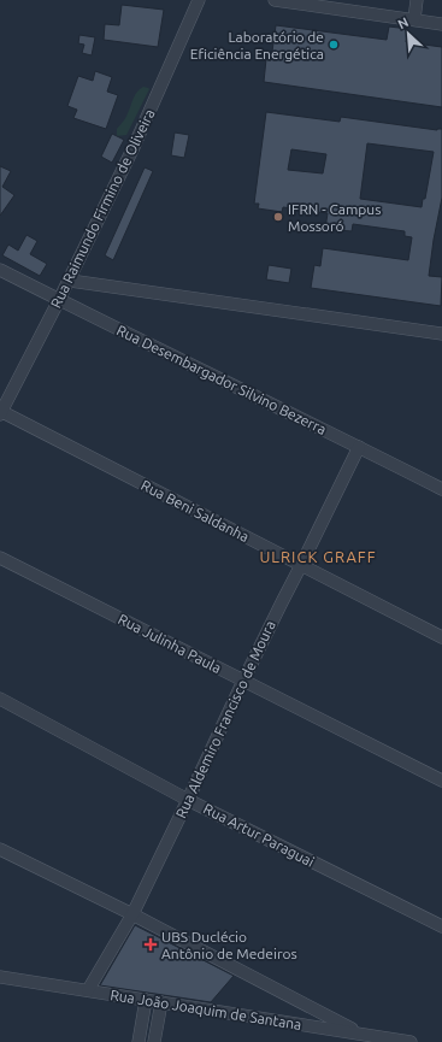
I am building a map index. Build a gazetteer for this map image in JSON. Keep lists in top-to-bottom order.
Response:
{
  "streets": {
    "street": [
      "Rua Raimundo Firmino de Oliveira",
      "Rua Desembargador Silvino Bezerra",
      "Rua Beni Saldanha",
      "Rua Julinha Paula",
      "Rua Aldemiro Francisco de Moura",
      "Rua Artur Paraguai",
      "Rua João Joaquim de Santana"
    ]
  },
  "crossings": [
    ["Rua Raimundo Firmino de Oliveira", "Rua Desembargador Silvino Bezerra"],
    ["Rua Raimundo Firmino de Oliveira", "Rua Beni Saldanha"],
    ["Rua Desembargador Silvino Bezerra", "Rua Aldemiro Francisco de Moura"],
    ["Rua Beni Saldanha", "Rua Aldemiro Francisco de Moura"],
    ["Rua Julinha Paula", "Rua Aldemiro Francisco de Moura"],
    ["Rua Aldemiro Francisco de Moura", "Rua Artur Paraguai"],
    ["Rua Aldemiro Francisco de Moura", "Rua João Joaquim de Santana"]
  ],
  "districts": ["ULRICK GRAFF"],
  "places": {
    "other": ["Laboratório de Eficiência Energética", "IFRN - Campus Mossoró"],
    "health": ["UBS Duclécio Antônio de Medeiros"]
  },
  "north": "top left"
}
